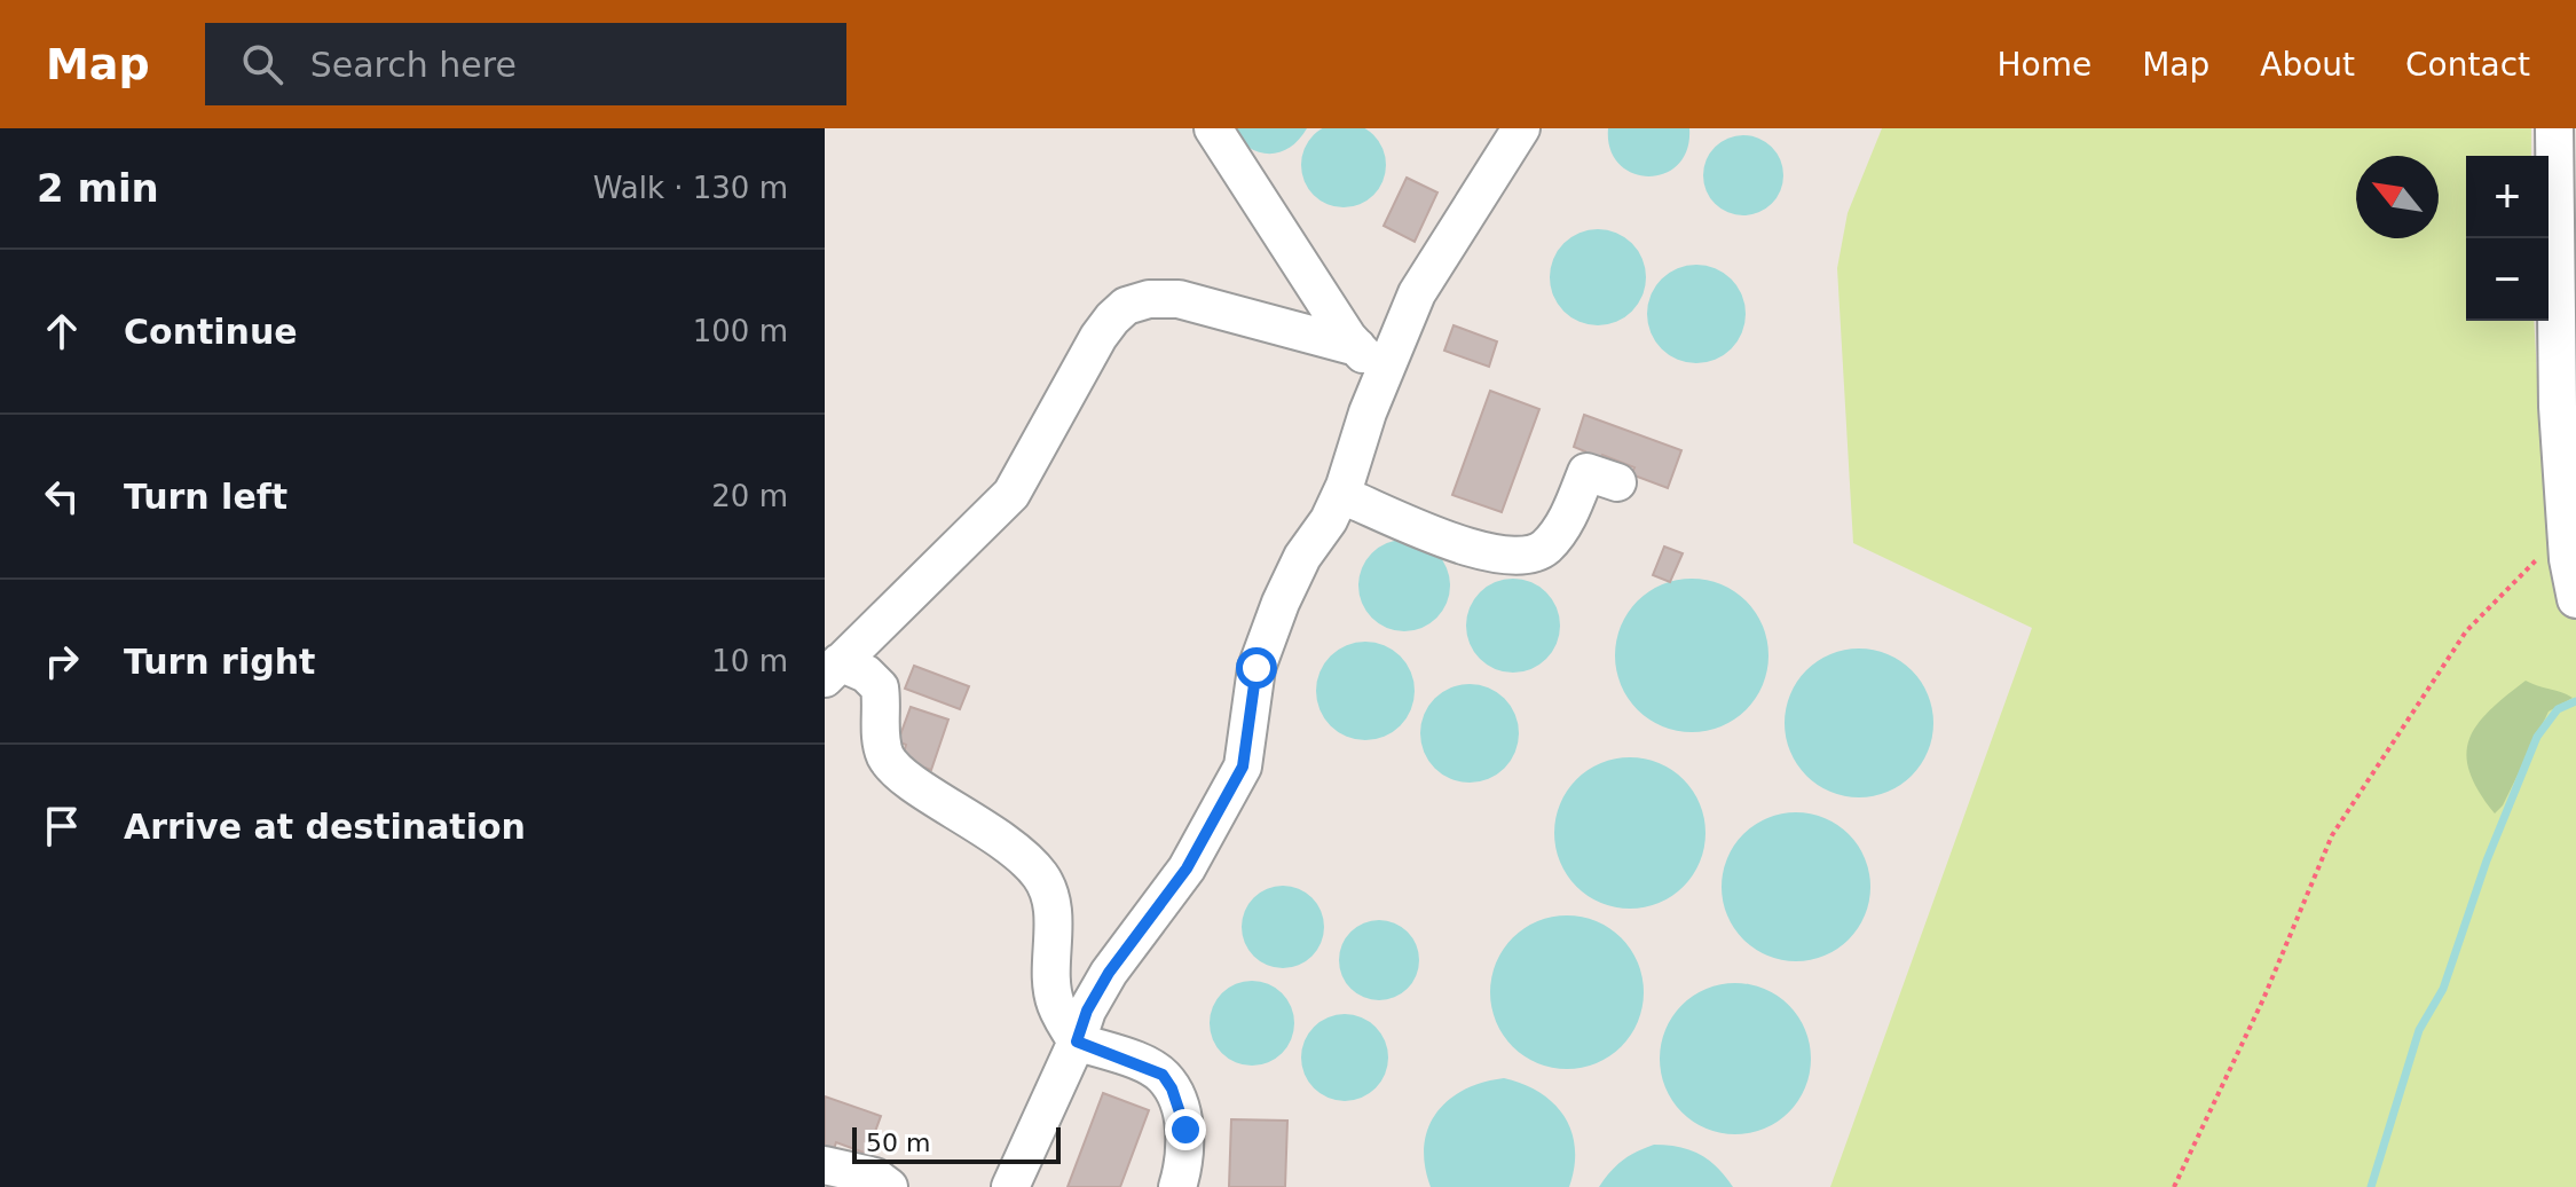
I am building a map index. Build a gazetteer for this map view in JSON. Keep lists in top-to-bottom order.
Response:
{
  "scale_bar": "50 m",
  "north": "top left",
  "page": {
    "header": "Map",
    "search": "Search here",
    "nav": [
      "Home",
      "Map",
      "About",
      "Contact"
    ],
    "heading": ["2 min", "Walk · 130 m"],
    "map_buttons": ["+", "−"],
    "list": [
      ["Continue", "100 m"],
      ["Turn left", "20 m"],
      ["Turn right", "10 m"],
      "Arrive at destination"
    ],
    "scale": "50 m"
  }
}
